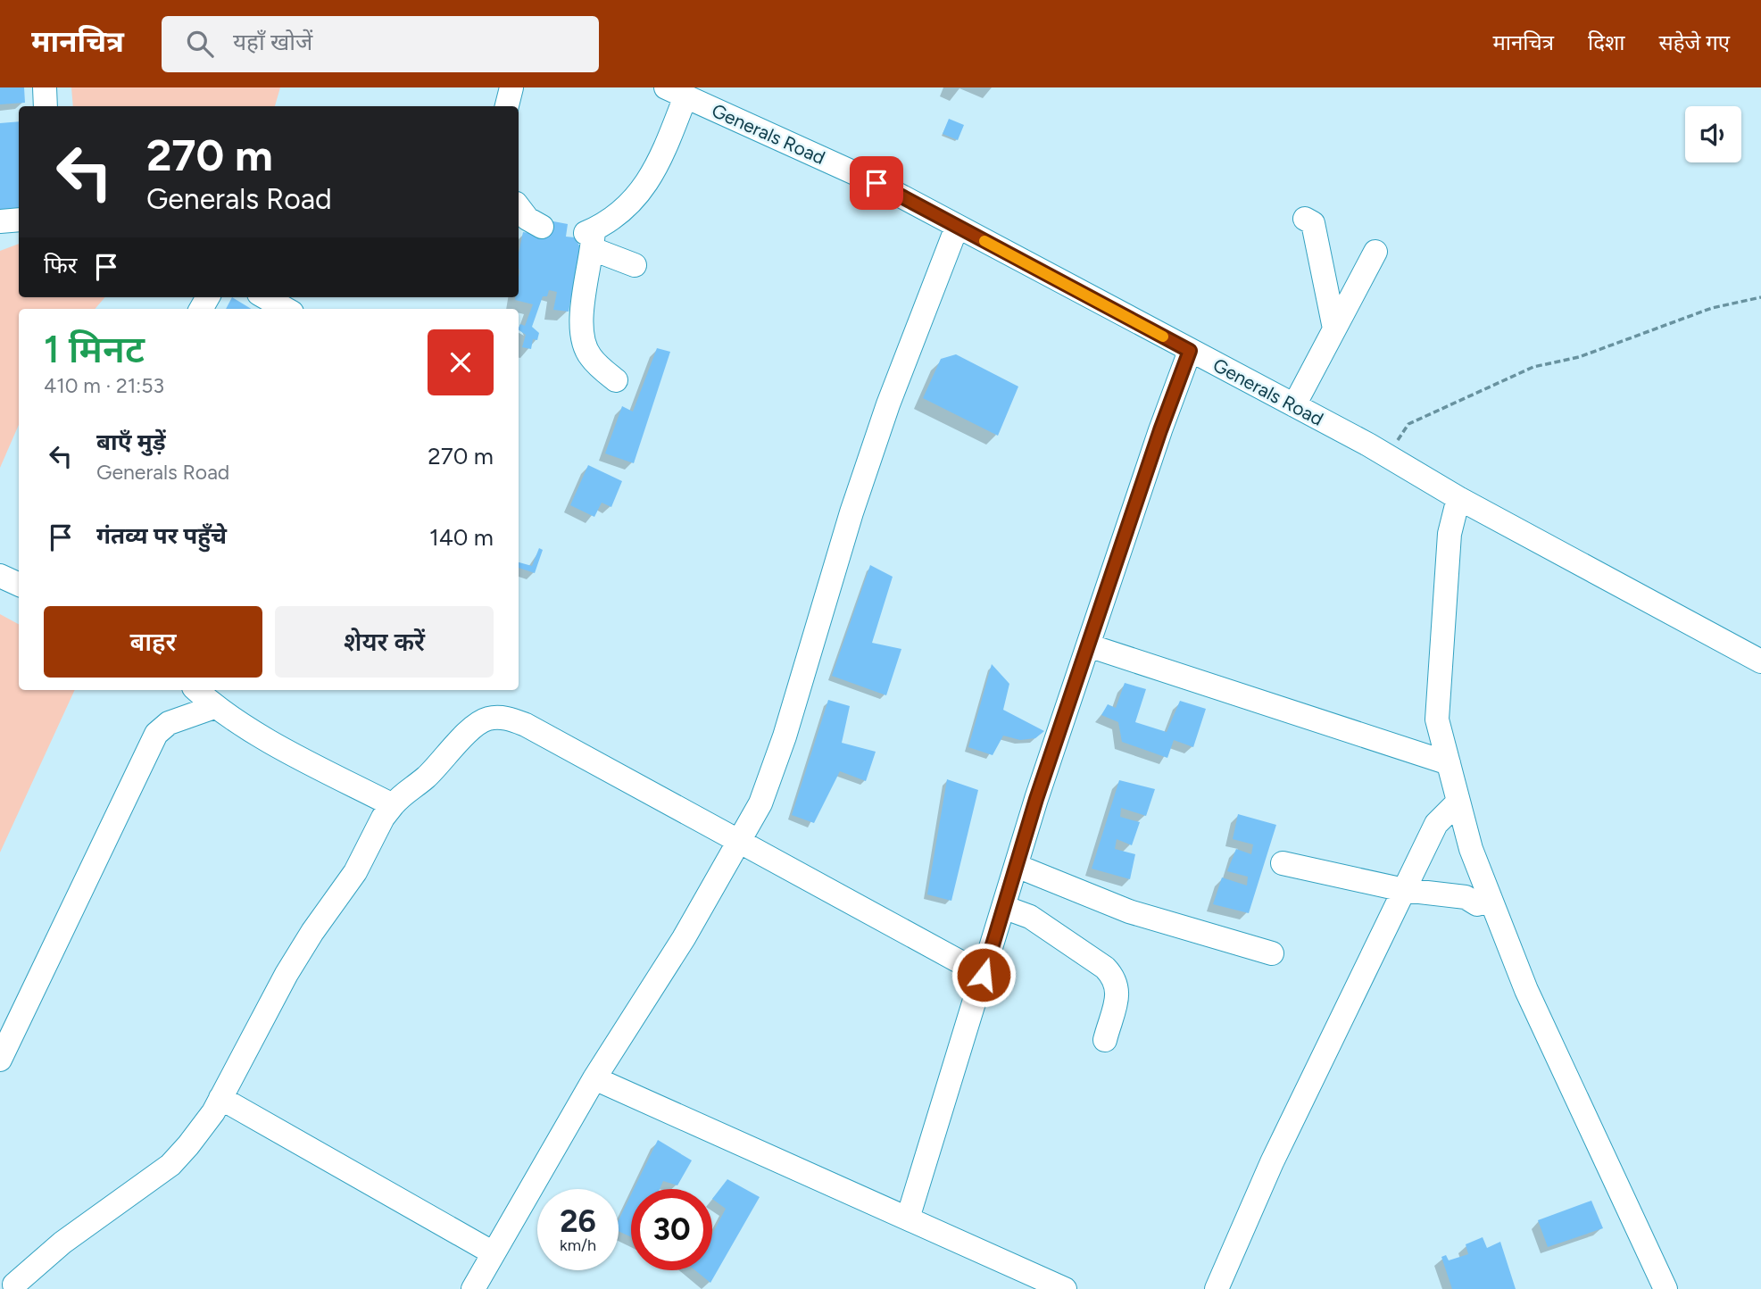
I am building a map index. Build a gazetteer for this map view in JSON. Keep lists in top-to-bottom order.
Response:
{
  "streets": {
    "street": ["Generals Road"]
  },
  "page": {
    "header": "मानचित्र",
    "search": "यहाँ खोजें",
    "nav": ["मानचित्र", "दिशा", "सहेजे गए"],
    "turn": ["270 m", "Generals Road"],
    "then": "फिर",
    "heading": ["1 मिनट", "410 m · 21:53"],
    "list": [
      {
        "name": "बाएँ मुड़ें",
        "note": "Generals Road",
        "value": "270 m"
      },
      {
        "name": "गंतव्य पर पहुँचे",
        "value": "140 m"
      }
    ],
    "buttons": ["बाहर", "शेयर करें"],
    "speed": "26 km/h",
    "limit": "30"
  }
}
